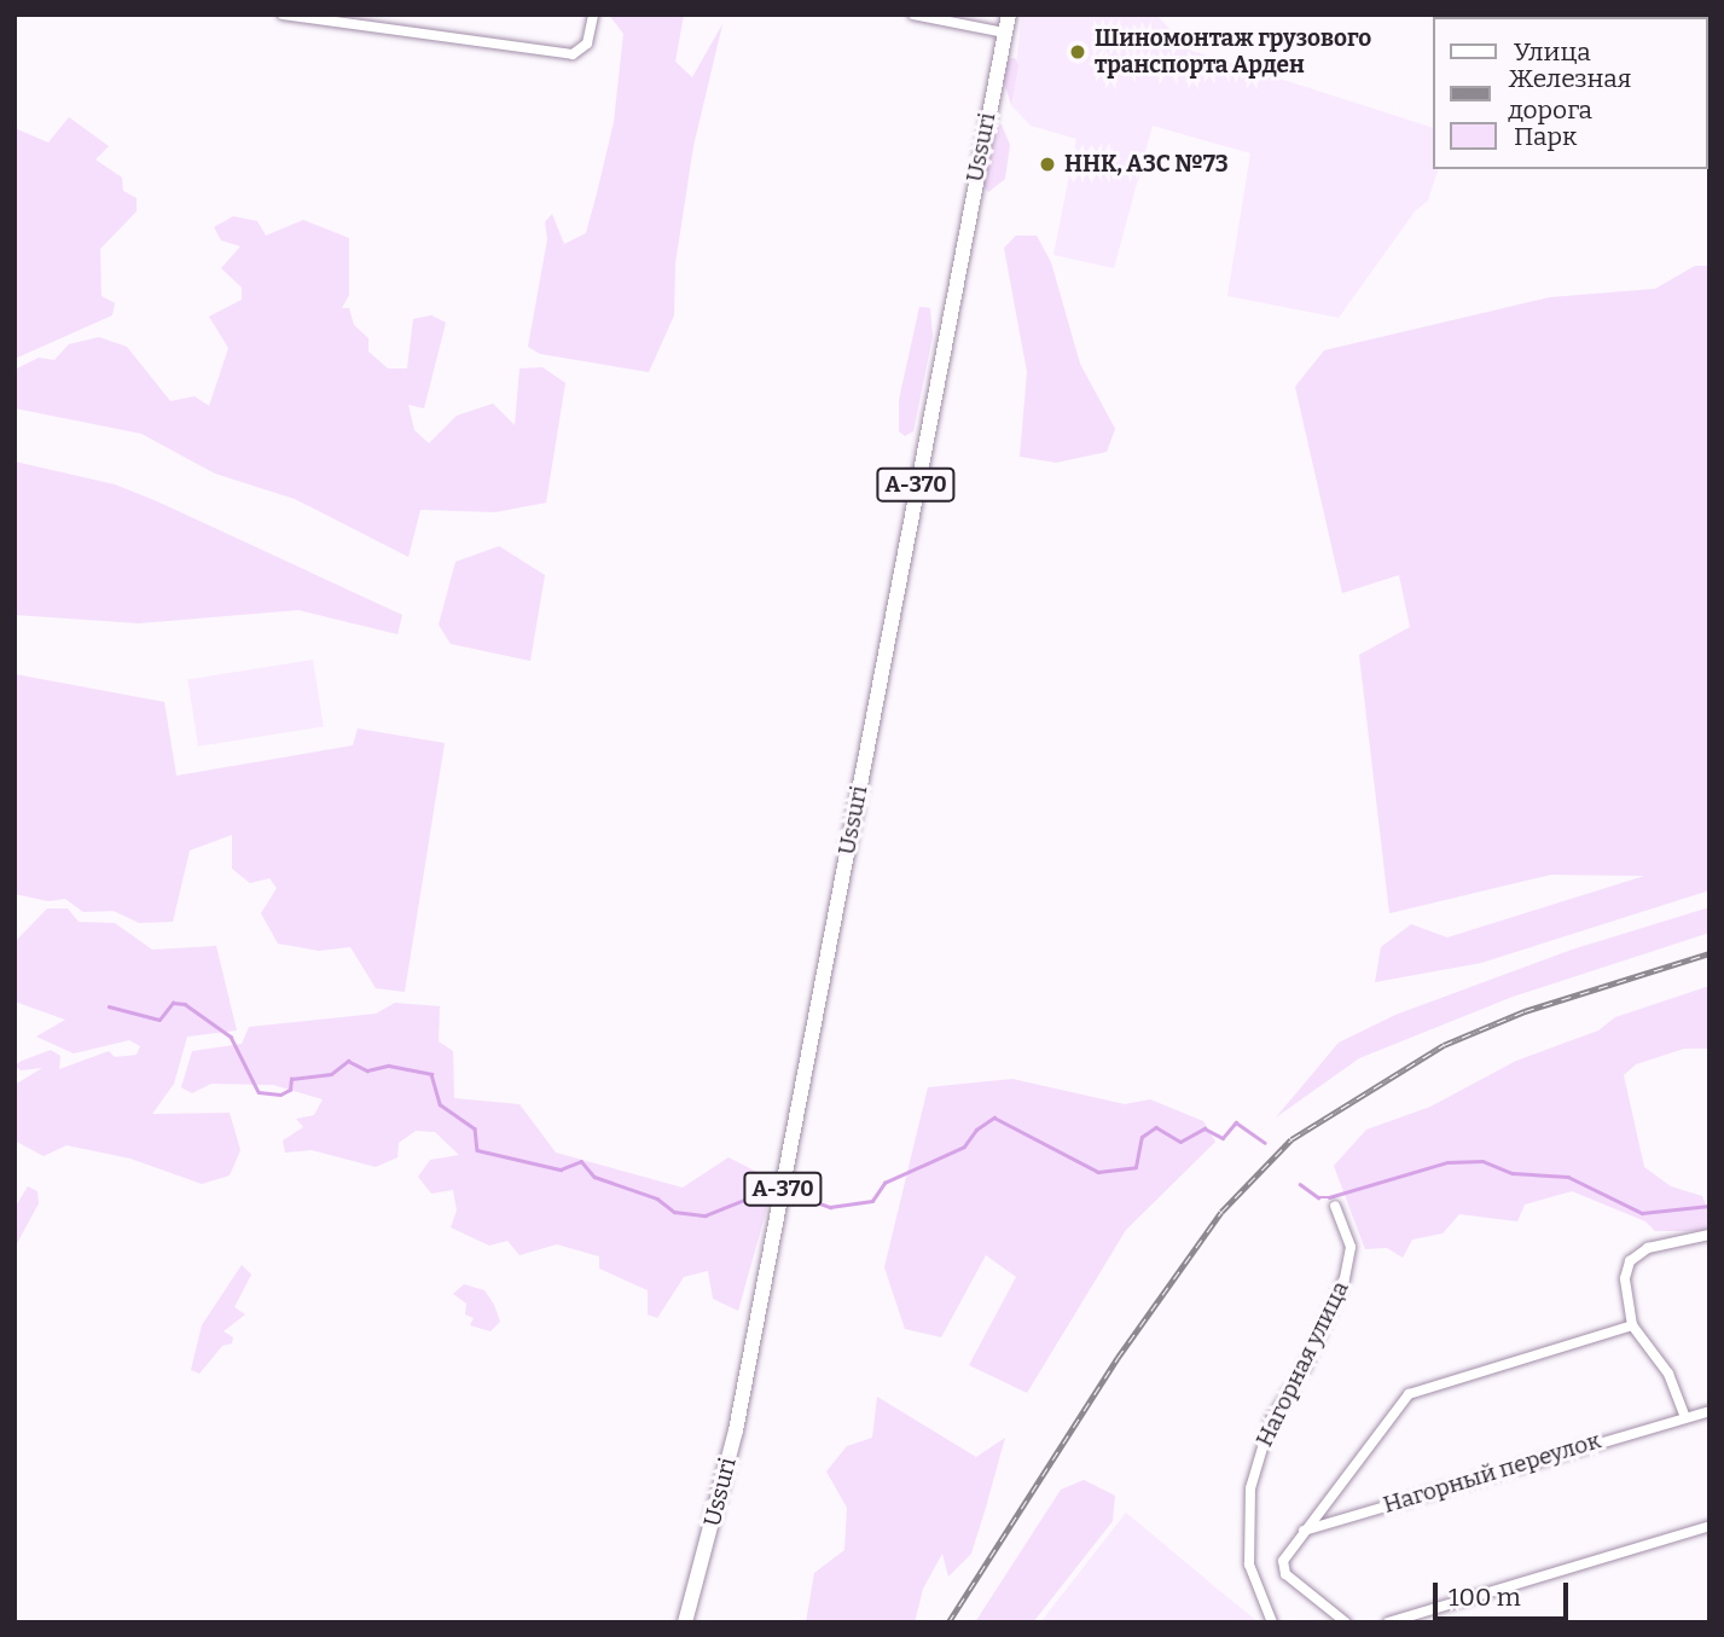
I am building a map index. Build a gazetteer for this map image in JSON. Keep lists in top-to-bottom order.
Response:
{
  "streets": {
    "highway": ["Ussuri", "А-370"],
    "street": ["Нагорная улица", "Нагорный переулок"]
  },
  "places": ["Шиномонтаж грузового транспорта Арден", "ННК, АЗС №73"],
  "legend": ["Улица", "Железная дорога", "Парк"],
  "scale_bar": "100 m"
}
